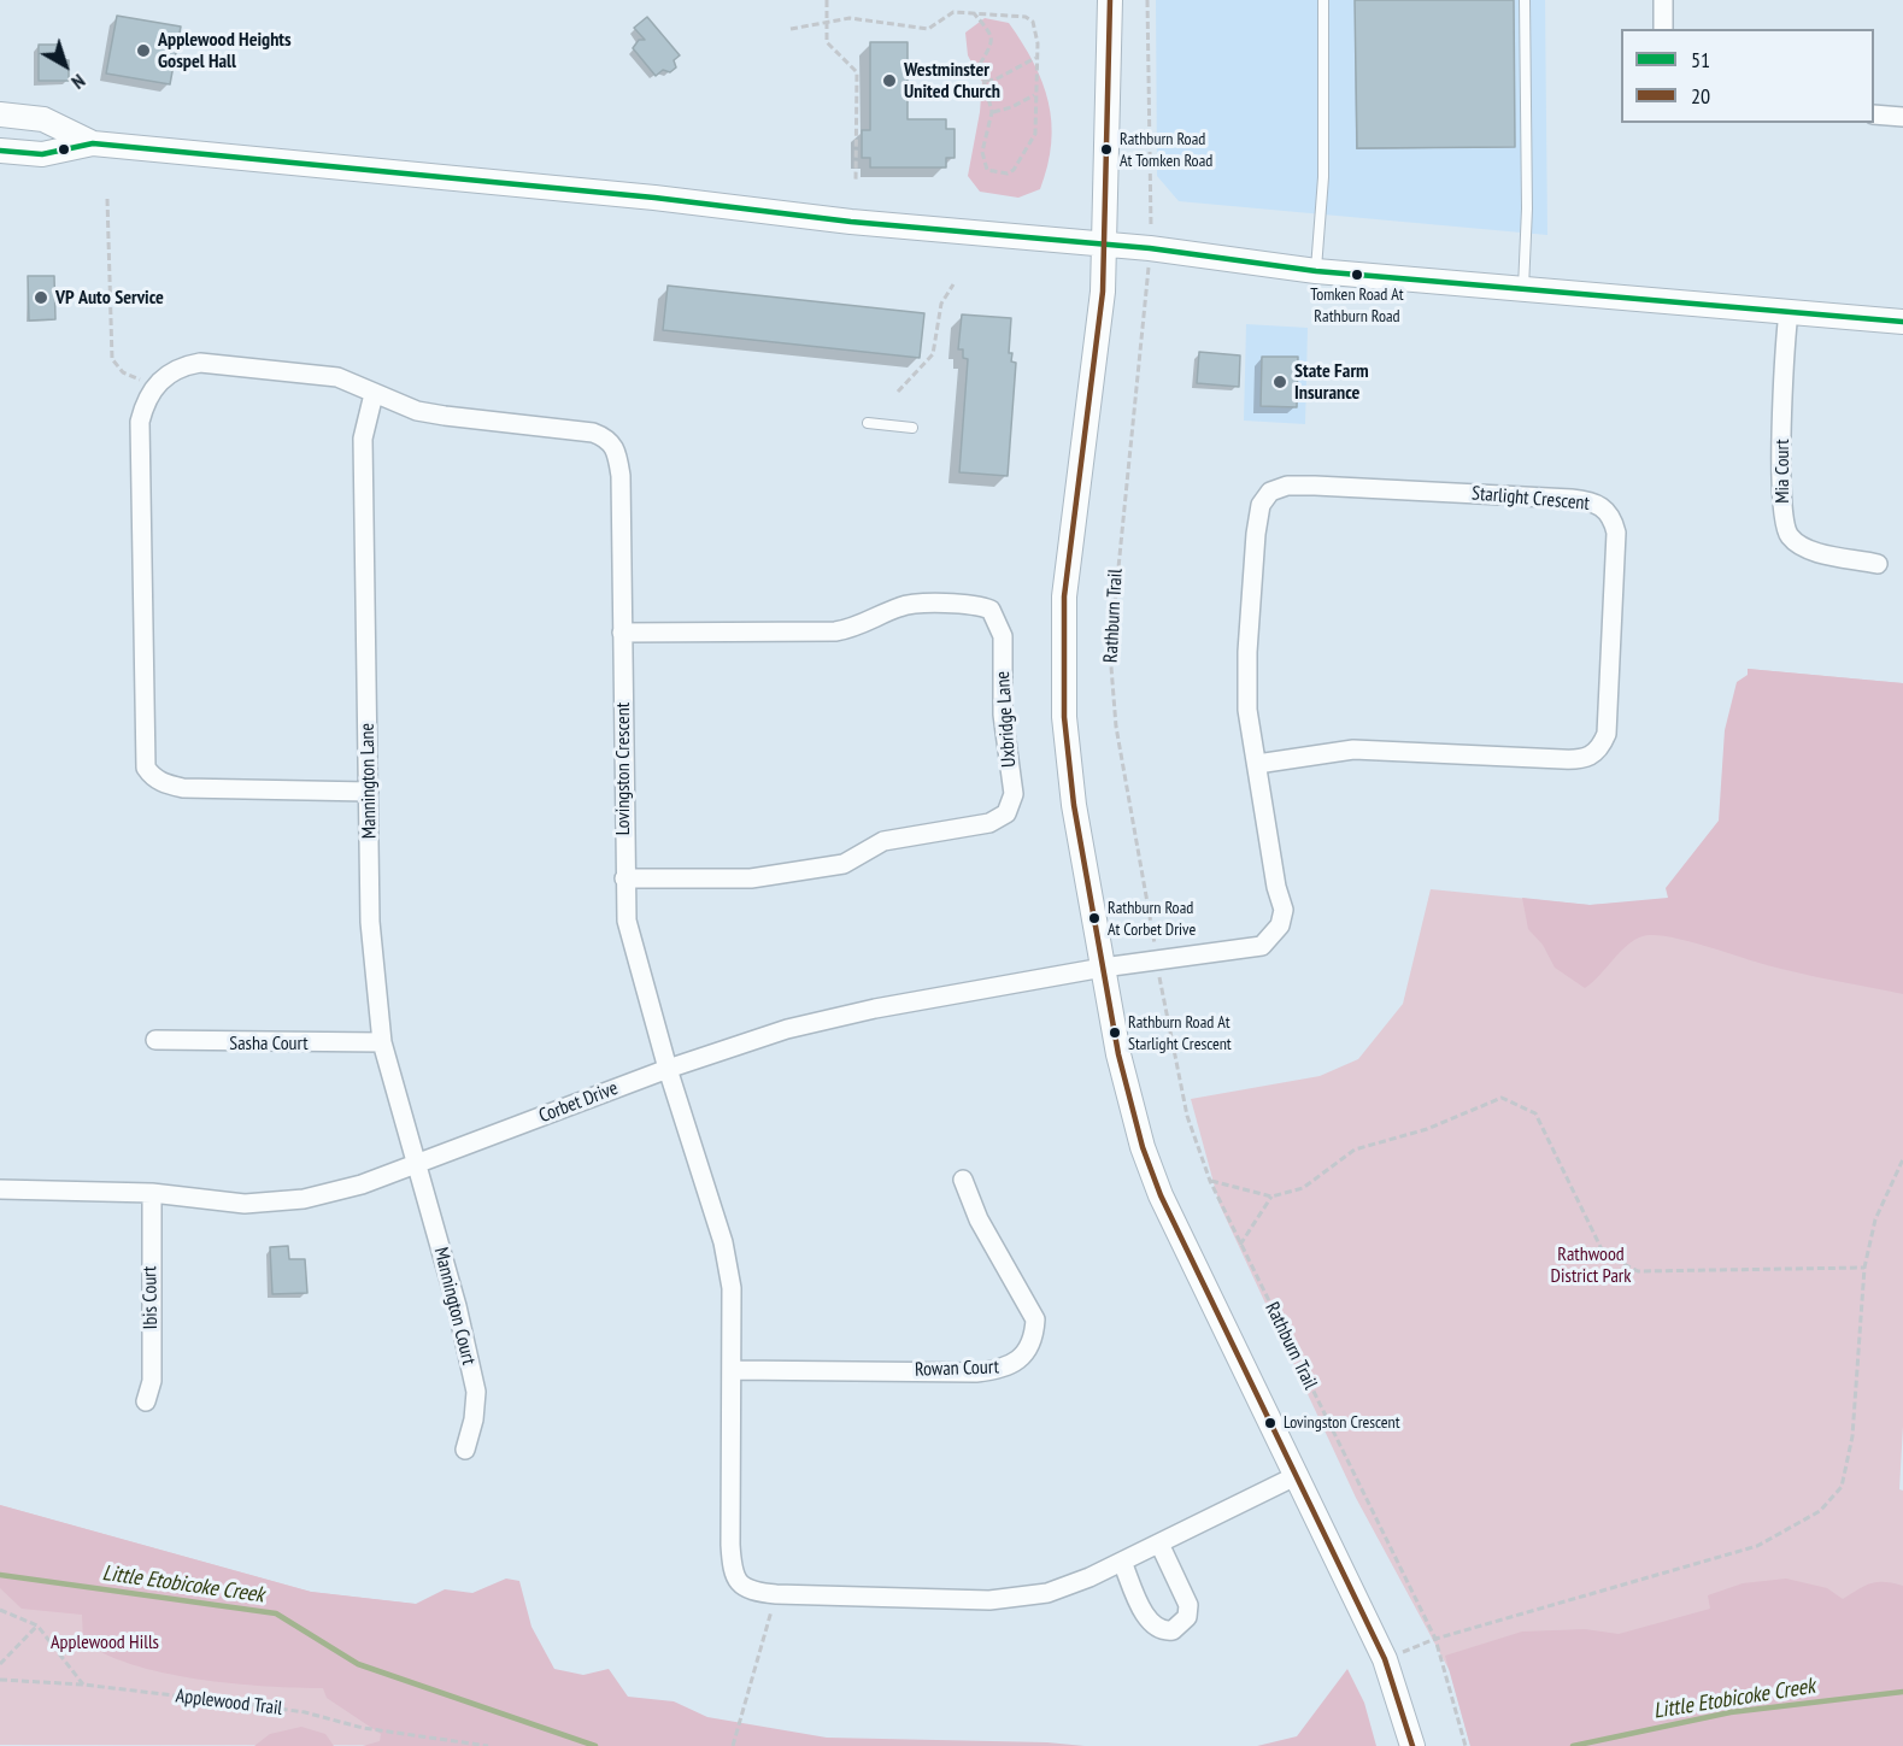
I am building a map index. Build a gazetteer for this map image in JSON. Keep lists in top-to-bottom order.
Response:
{
  "streets": {
    "street": [
      "Mia Court",
      "Starlight Crescent",
      "Uxbridge Lane",
      "Lovingston Crescent",
      "Mannington Lane",
      "Sasha Court",
      "Corbet Drive",
      "Ibis Court",
      "Mannington Court",
      "Rowan Court"
    ],
    "path": ["Rathburn Trail", "Applewood Trail"]
  },
  "crossings": [
    ["Starlight Crescent", "Rathburn Trail"],
    ["Starlight Crescent", "Corbet Drive"],
    ["Rathburn Trail", "Corbet Drive"],
    ["Uxbridge Lane", "Lovingston Crescent"],
    ["Lovingston Crescent", "Mannington Lane"],
    ["Lovingston Crescent", "Corbet Drive"],
    ["Lovingston Crescent", "Rowan Court"],
    ["Mannington Lane", "Sasha Court"],
    ["Mannington Lane", "Corbet Drive"],
    ["Mannington Lane", "Mannington Court"],
    ["Corbet Drive", "Ibis Court"],
    ["Corbet Drive", "Mannington Court"]
  ],
  "water": ["Little Etobicoke Creek"],
  "parks": ["Rathwood District Park", "Applewood Hills"],
  "places": [
    "Applewood Heights Gospel Hall",
    "Westminster United Church",
    "Rathburn Road At Tomken Road",
    "Tomken Road At Rathburn Road",
    "VP Auto Service",
    "State Farm Insurance",
    "Rathburn Road At Corbet Drive",
    "Rathburn Road At Starlight Crescent",
    "Lovingston Crescent"
  ],
  "lines": ["transit line 20", "transit line 51"],
  "legend": ["51", "20"],
  "north": "bottom right"
}
